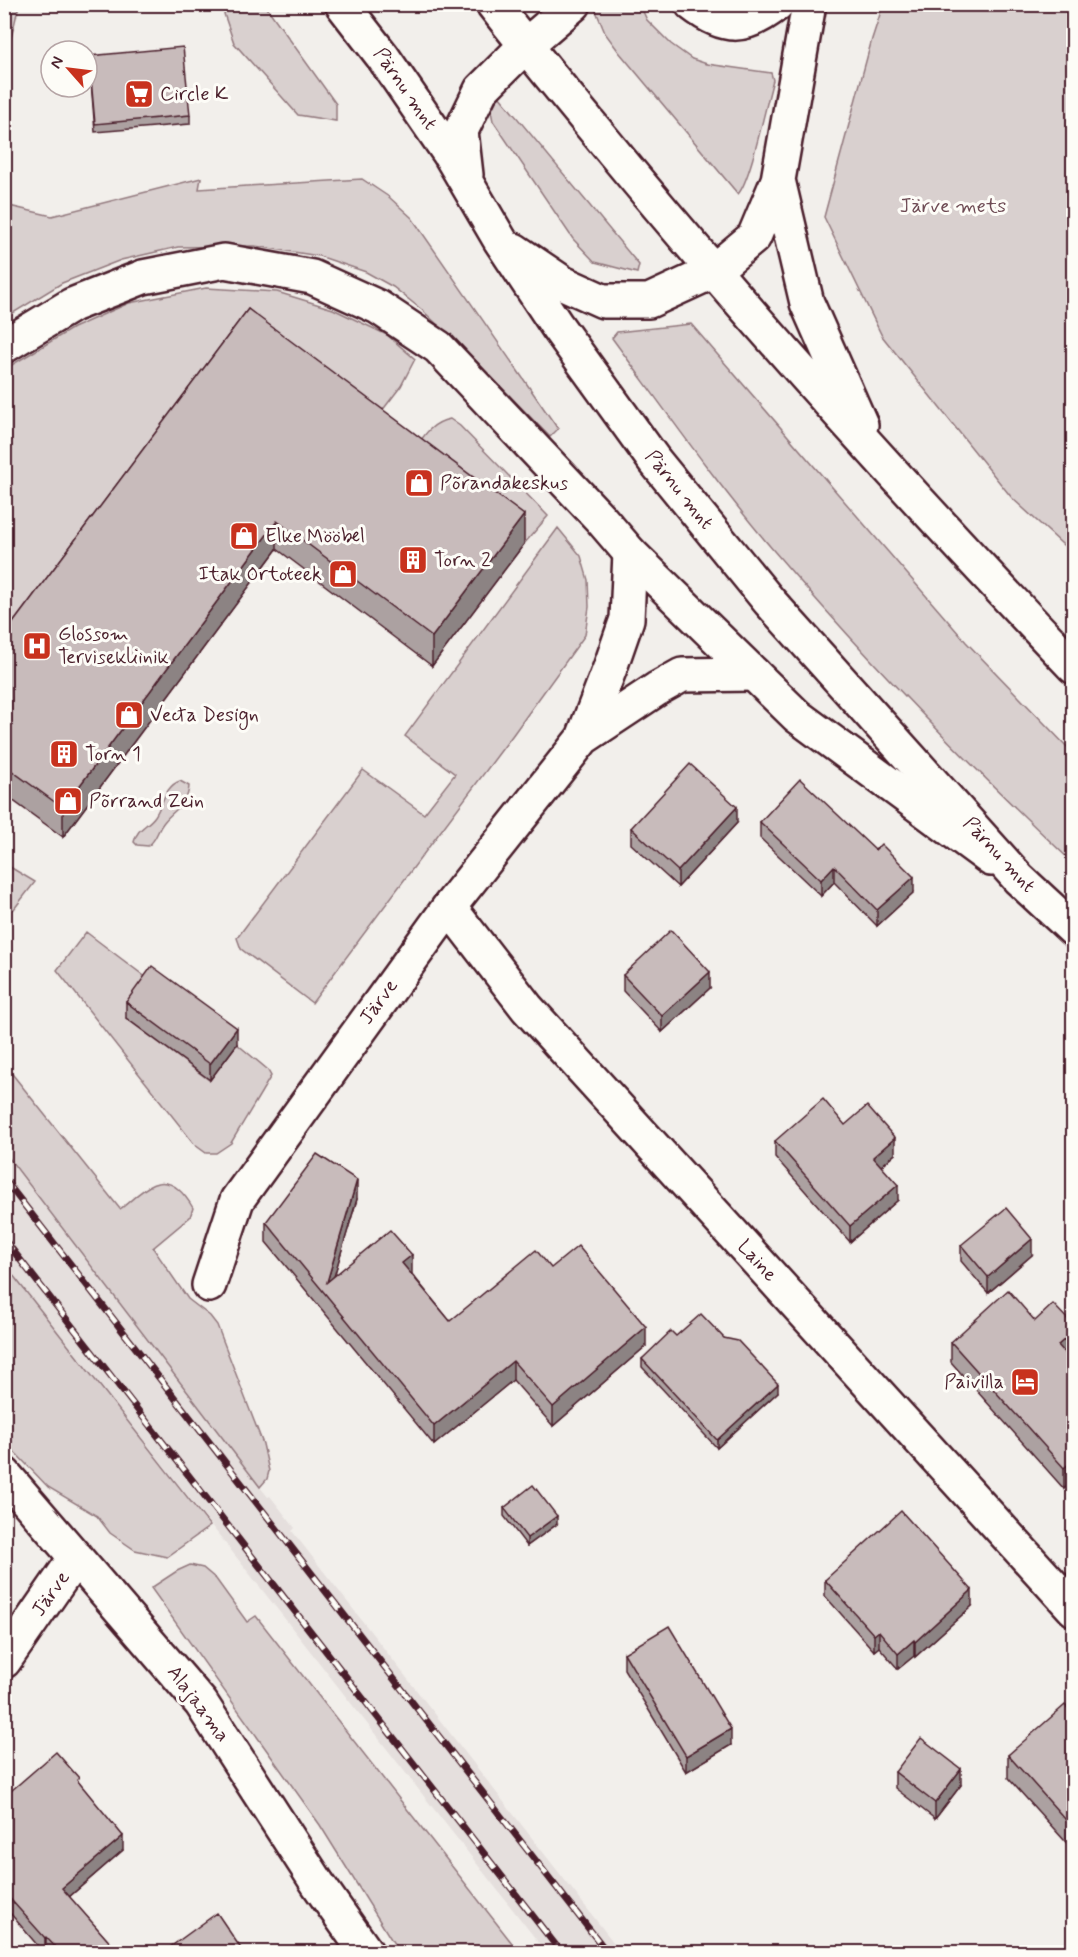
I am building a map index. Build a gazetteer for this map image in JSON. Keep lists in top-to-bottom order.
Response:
{
  "streets": {
    "main road": [
      "Pärnu mnt",
      "Järve",
      "Laine",
      "Alajaama"
    ]
  },
  "crossings": [
    ["Järve", "Laine"],
    ["Järve", "Alajaama"]
  ],
  "parks": ["Järve mets"],
  "places": {
    "supermarket": ["Circle K"],
    "shop": [
      "Põrandakeskus",
      "Elke Mööbel",
      "Itak Ortoteek",
      "Vecta Design",
      "Põrrand Zein"
    ],
    "building": ["Torn 2", "Torn 1"],
    "hospital": ["Glossom Tervisekliinik"],
    "hotel": ["Paivilla"]
  },
  "north": "top left"
}
